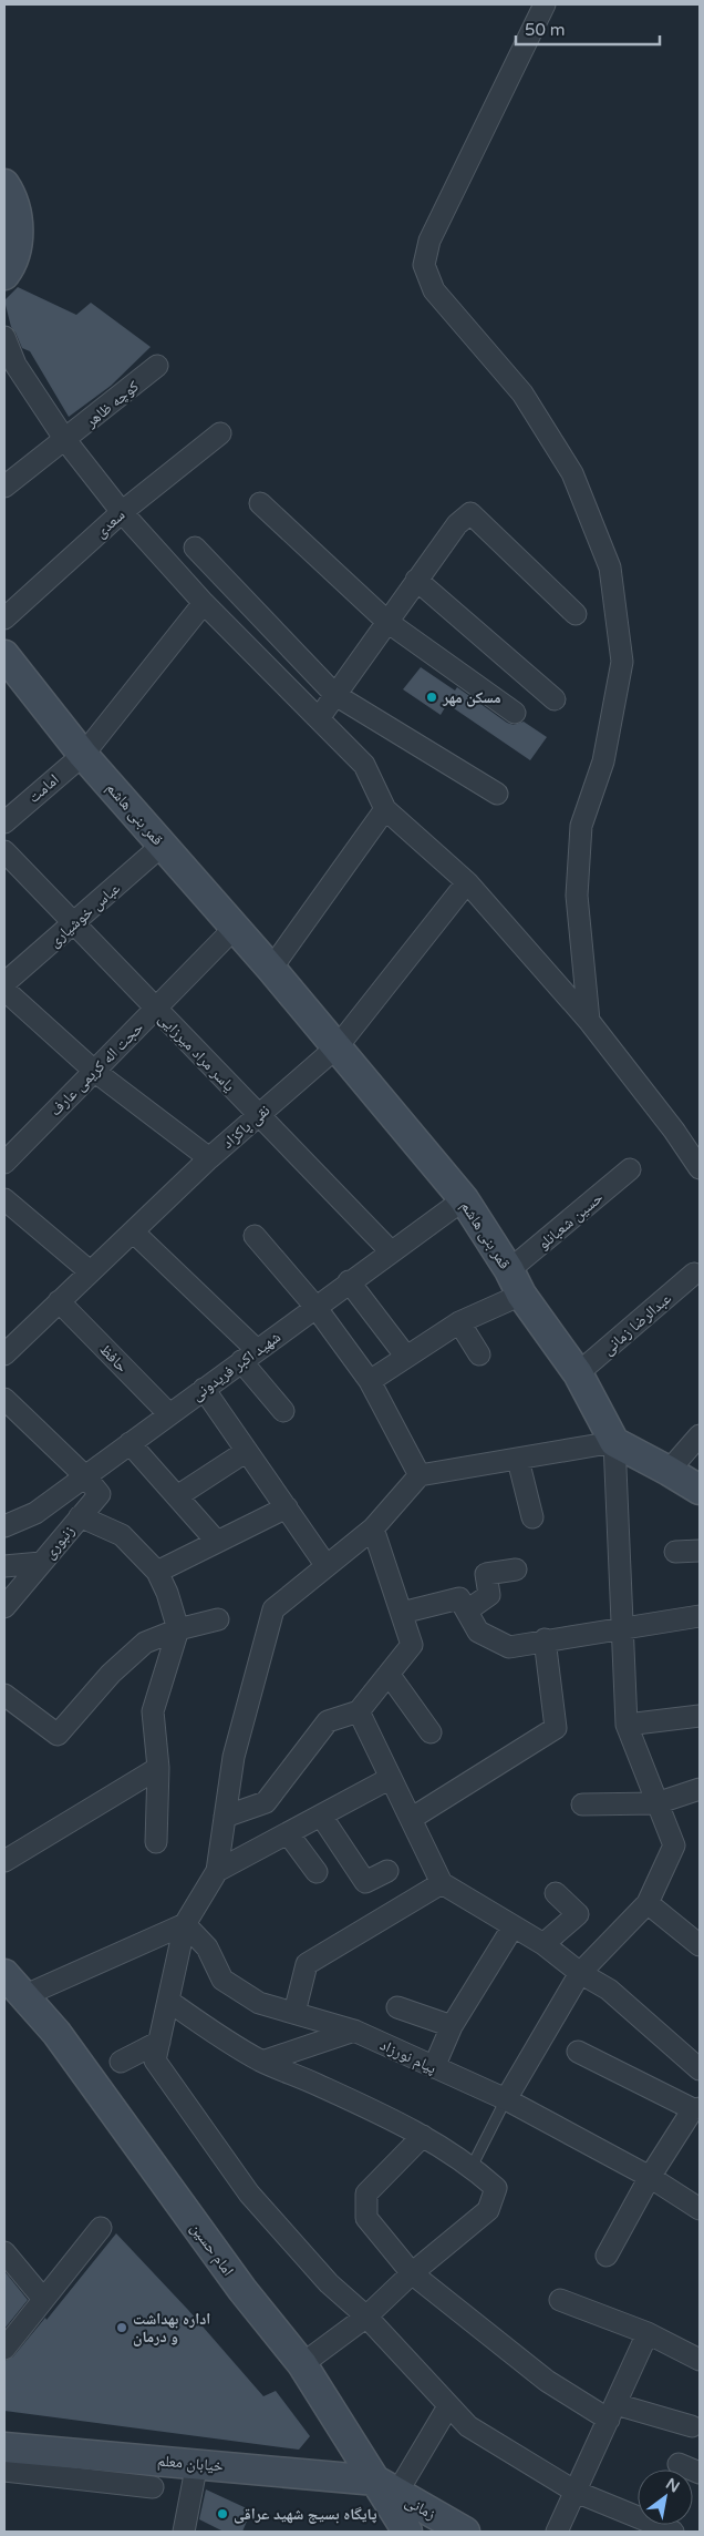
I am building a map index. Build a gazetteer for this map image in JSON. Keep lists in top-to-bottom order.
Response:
{
  "streets": {
    "street": [
      "کوچه ظاهر",
      "سعدی",
      "امامت",
      "قمر بنی هاشم",
      "عباس خوشیاری",
      "یاسر مراد میرزایی",
      "حجت اله کریمی عارف",
      "نقی پاکزاد",
      "حسین شعبانلو",
      "عبدالرضا زمانی",
      "حافظ",
      "شهید اکبر فریدونی",
      "زنبوری",
      "پیام نورزاد",
      "امام حسین",
      "خیابان معلم",
      "زمانی"
    ]
  },
  "crossings": [
    ["امامت", "قمر بنی هاشم"],
    ["قمر بنی هاشم", "عباس خوشیاری"],
    ["قمر بنی هاشم", "حجت اله کریمی عارف"],
    ["قمر بنی هاشم", "نقی پاکزاد"],
    ["قمر بنی هاشم", "حسین شعبانلو"],
    ["قمر بنی هاشم", "عبدالرضا زمانی"],
    ["قمر بنی هاشم", "شهید اکبر فریدونی"],
    ["عباس خوشیاری", "یاسر مراد میرزایی"],
    ["یاسر مراد میرزایی", "حجت اله کریمی عارف"],
    ["یاسر مراد میرزایی", "نقی پاکزاد"],
    ["یاسر مراد میرزایی", "شهید اکبر فریدونی"],
    ["نقی پاکزاد", "حافظ"],
    ["حافظ", "شهید اکبر فریدونی"],
    ["شهید اکبر فریدونی", "زنبوری"],
    ["امام حسین", "خیابان معلم"],
    ["امام حسین", "زمانی"],
    ["خیابان معلم", "زمانی"]
  ],
  "places": ["مسکن مهر", "اداره بهداشت و درمان", "پایگاه بسیج شهید عراقی"],
  "scale_bar": "50 m",
  "north": "top right"
}
